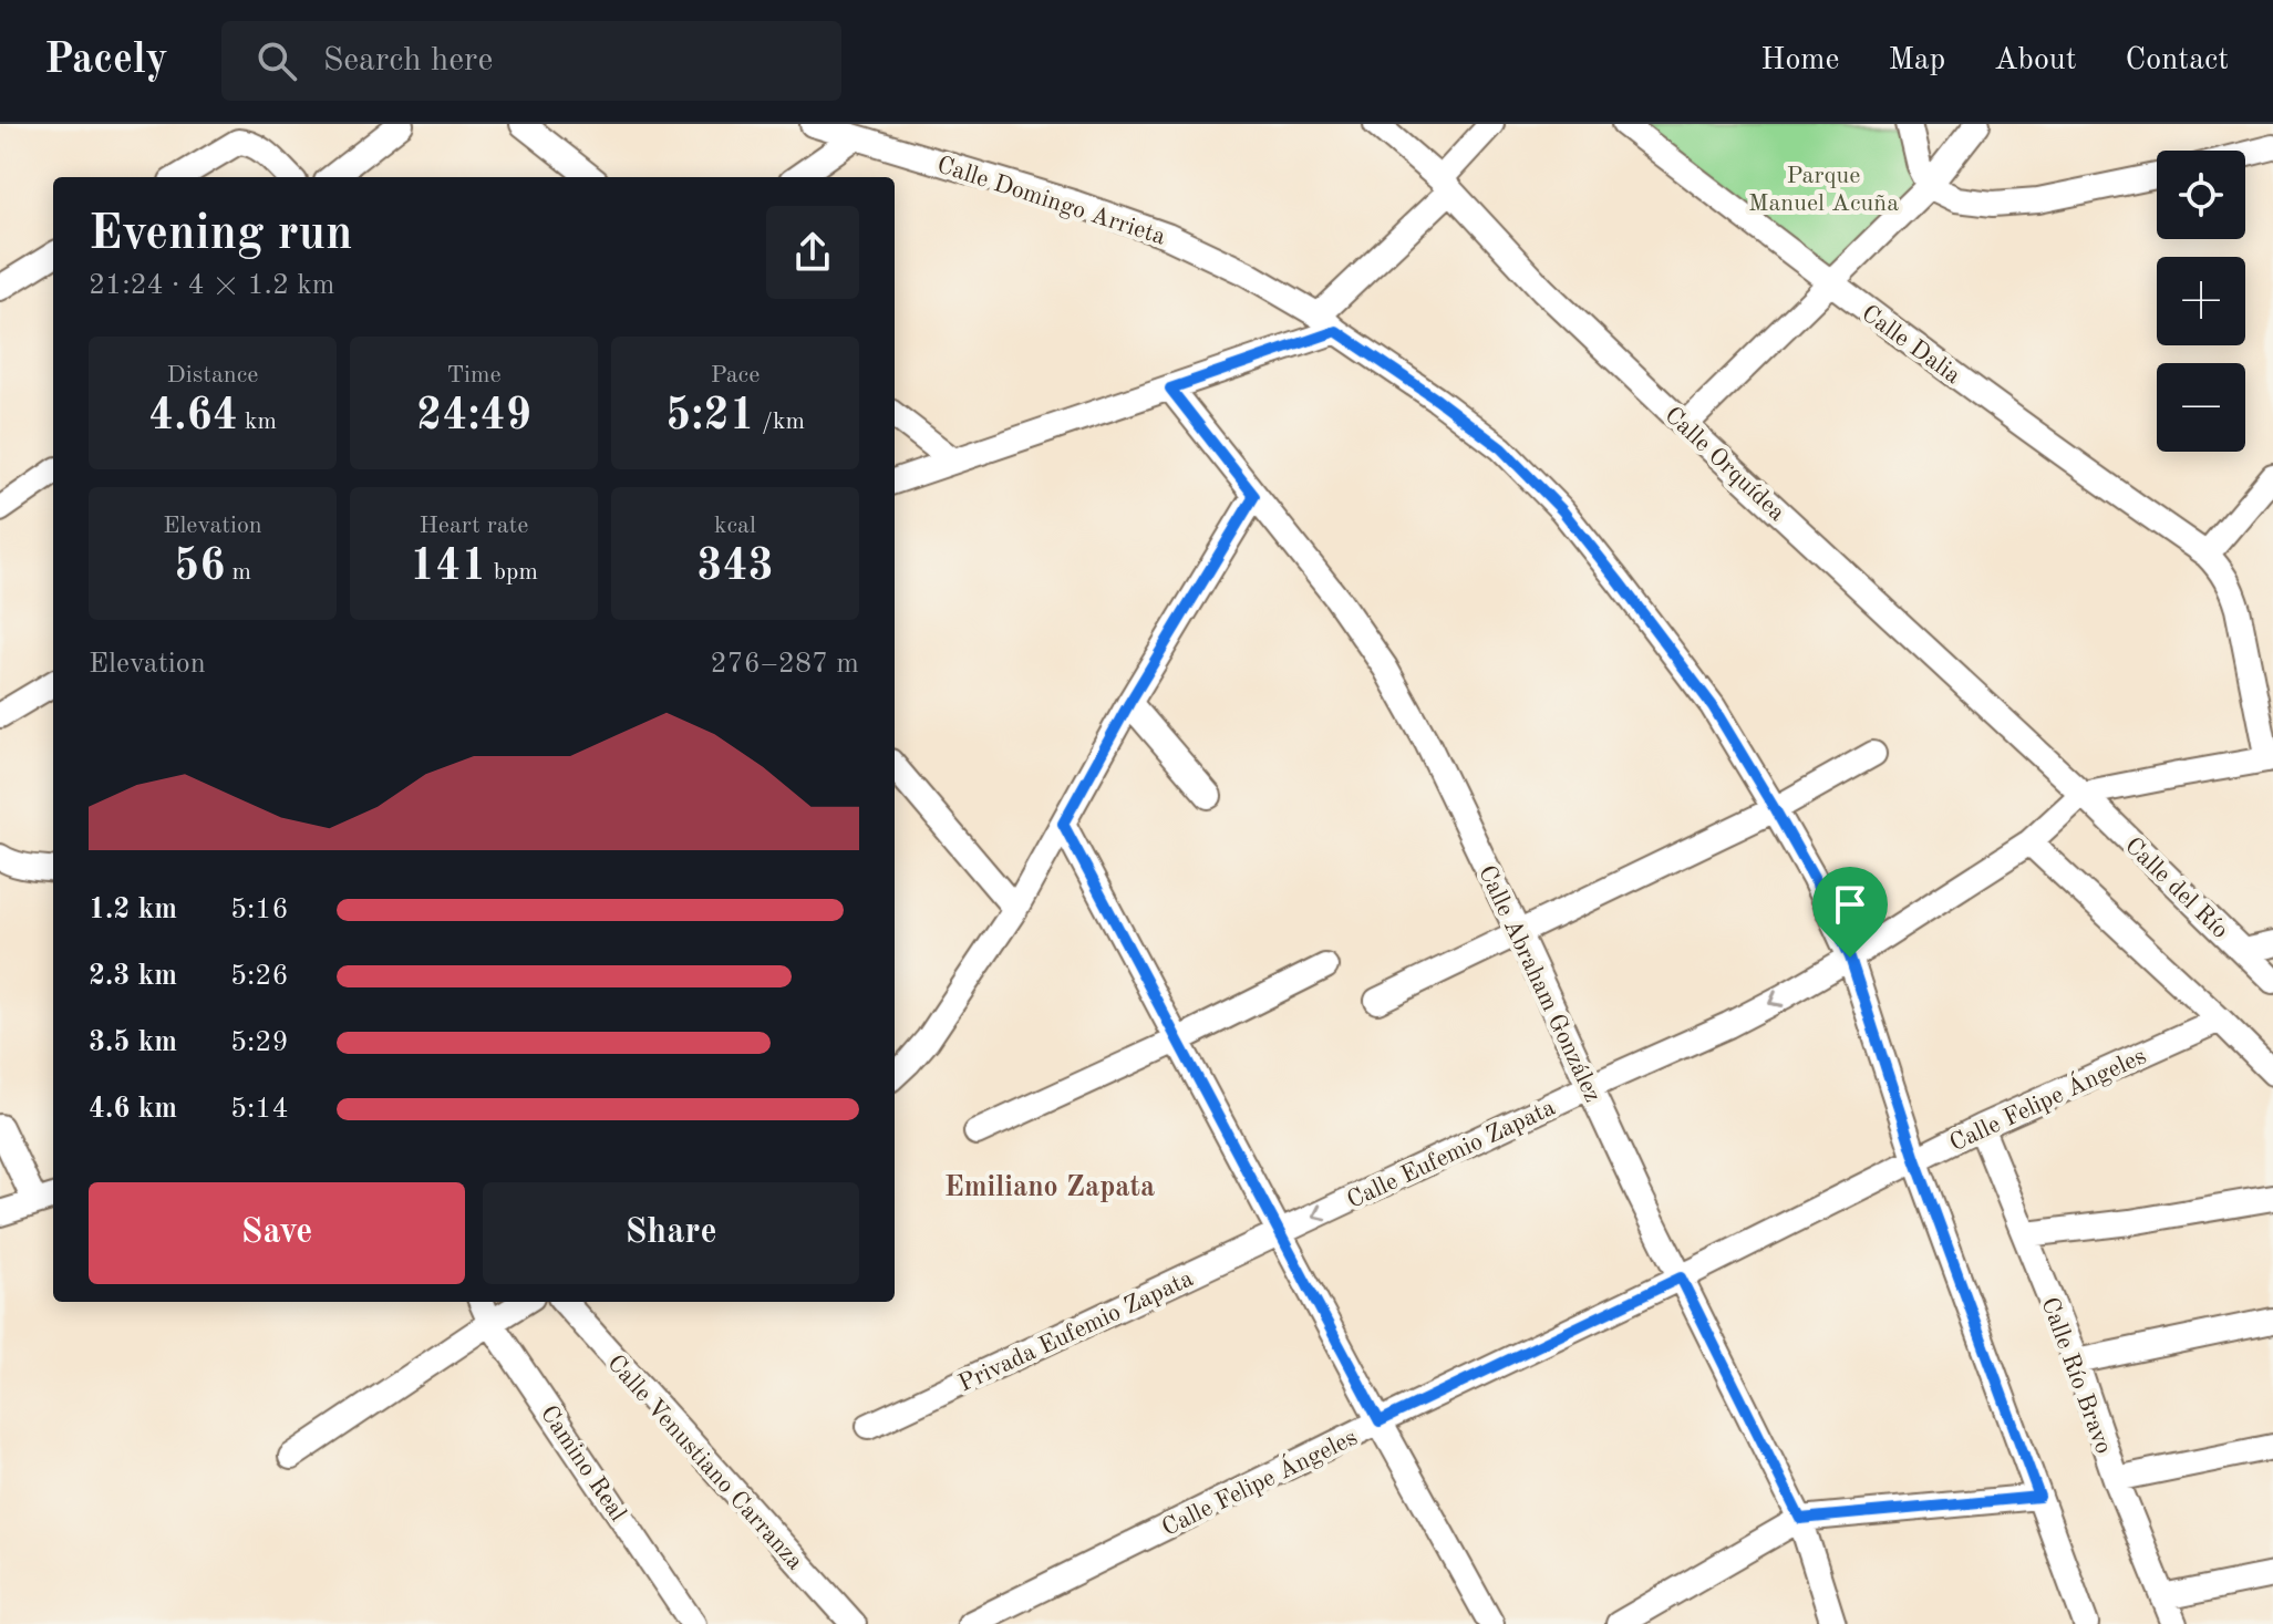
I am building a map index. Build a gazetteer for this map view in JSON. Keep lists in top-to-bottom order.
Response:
{
  "streets": {
    "street": [
      "Calle Domingo Arrieta",
      "Calle Dalia",
      "Calle Orquídea",
      "Calle del Río",
      "Calle Abraham González",
      "Calle Felipe Ángeles",
      "Calle Eufemio Zapata",
      "Privada Eufemio Zapata",
      "Calle Río Bravo",
      "Calle Venustiano Carranza",
      "Camino Real"
    ]
  },
  "crossings": [
    ["Calle Domingo Arrieta", "Calle Felipe Ángeles"],
    ["Calle Domingo Arrieta", "Calle Eufemio Zapata"],
    ["Calle Orquídea", "Calle del Río"],
    ["Calle Orquídea", "Calle Eufemio Zapata"],
    ["Calle del Río", "Calle Eufemio Zapata"],
    ["Calle Abraham González", "Calle Felipe Ángeles"],
    ["Calle Abraham González", "Calle Eufemio Zapata"],
    ["Calle Felipe Ángeles", "Calle Río Bravo"],
    ["Calle Eufemio Zapata", "Privada Eufemio Zapata"]
  ],
  "districts": ["Emiliano Zapata"],
  "parks": ["Parque Manuel Acuña"],
  "page": {
    "header": "Pacely",
    "search": "Search here",
    "nav": [
      "Home",
      "Map",
      "About",
      "Contact"
    ],
    "map_buttons": ["+", "−"],
    "heading": ["Evening run", "21:24 · 4 × 1.2 km"],
    "stats": [
      ["Distance", "4.64 km"],
      ["Time", "24:49"],
      ["Pace", "5:21 /km"],
      ["Elevation", "56 m"],
      ["Heart rate", "141 bpm"],
      ["kcal", "343"]
    ],
    "chart": ["Elevation", "276–287 m"],
    "list": [
      {
        "name": "1.2 km",
        "note": "5:16"
      },
      {
        "name": "2.3 km",
        "note": "5:26"
      },
      {
        "name": "3.5 km",
        "note": "5:29"
      },
      {
        "name": "4.6 km",
        "note": "5:14"
      }
    ],
    "buttons": ["Save", "Share"]
  }
}
